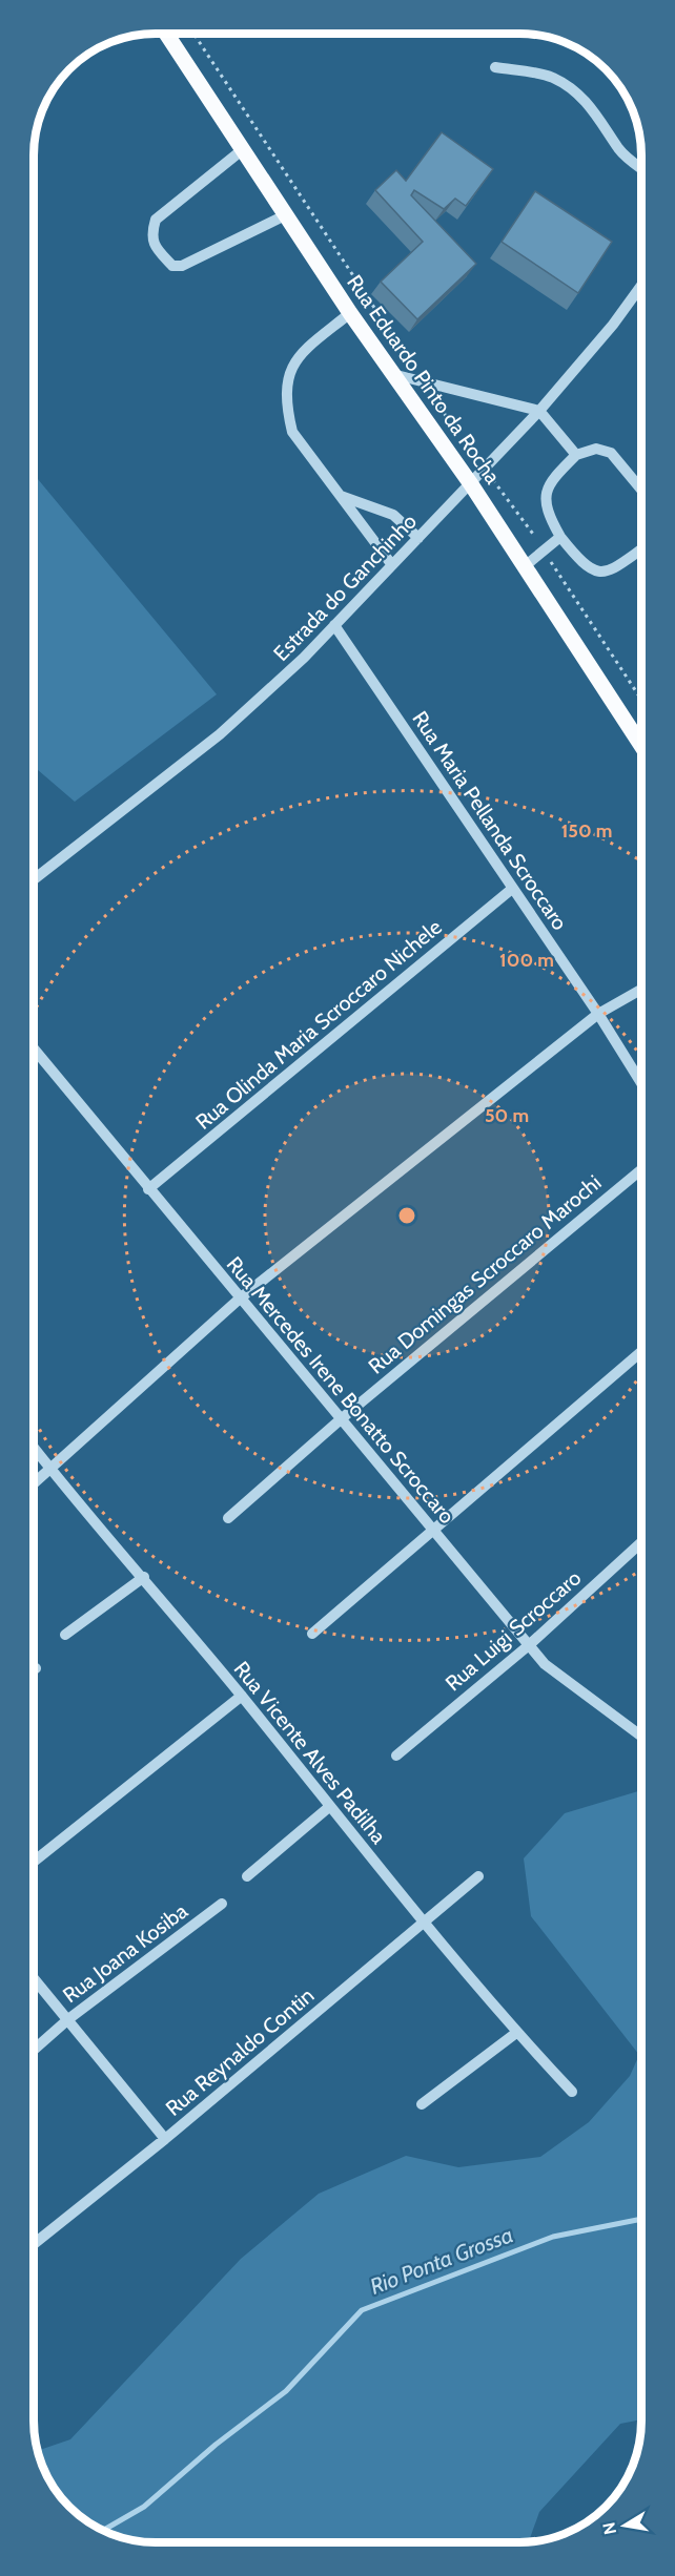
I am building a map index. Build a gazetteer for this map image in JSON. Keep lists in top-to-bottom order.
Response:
{
  "streets": {
    "main road": ["Rua Eduardo Pinto da Rocha"],
    "street": [
      "Estrada do Ganchinho",
      "Rua Maria Pellanda Scroccaro",
      "Rua Olinda Maria Scroccaro Nichele",
      "Rua Domingas Scroccaro Marochi",
      "Rua Mercedes Irene Bonatto Scroccaro",
      "Rua Luigi Scroccaro",
      "Rua Vicente Alves Padilha",
      "Rua Joana Kosiba",
      "Rua Reynaldo Contin"
    ]
  },
  "crossings": [
    ["Rua Eduardo Pinto da Rocha", "Estrada do Ganchinho"],
    ["Estrada do Ganchinho", "Rua Maria Pellanda Scroccaro"],
    ["Rua Maria Pellanda Scroccaro", "Rua Olinda Maria Scroccaro Nichele"],
    ["Rua Olinda Maria Scroccaro Nichele", "Rua Mercedes Irene Bonatto Scroccaro"],
    ["Rua Domingas Scroccaro Marochi", "Rua Mercedes Irene Bonatto Scroccaro"],
    ["Rua Mercedes Irene Bonatto Scroccaro", "Rua Luigi Scroccaro"],
    ["Rua Vicente Alves Padilha", "Rua Reynaldo Contin"]
  ],
  "water": ["Rio Ponta Grossa"],
  "north": "left",
  "rings": ["150 m", "100 m", "50 m"]
}
